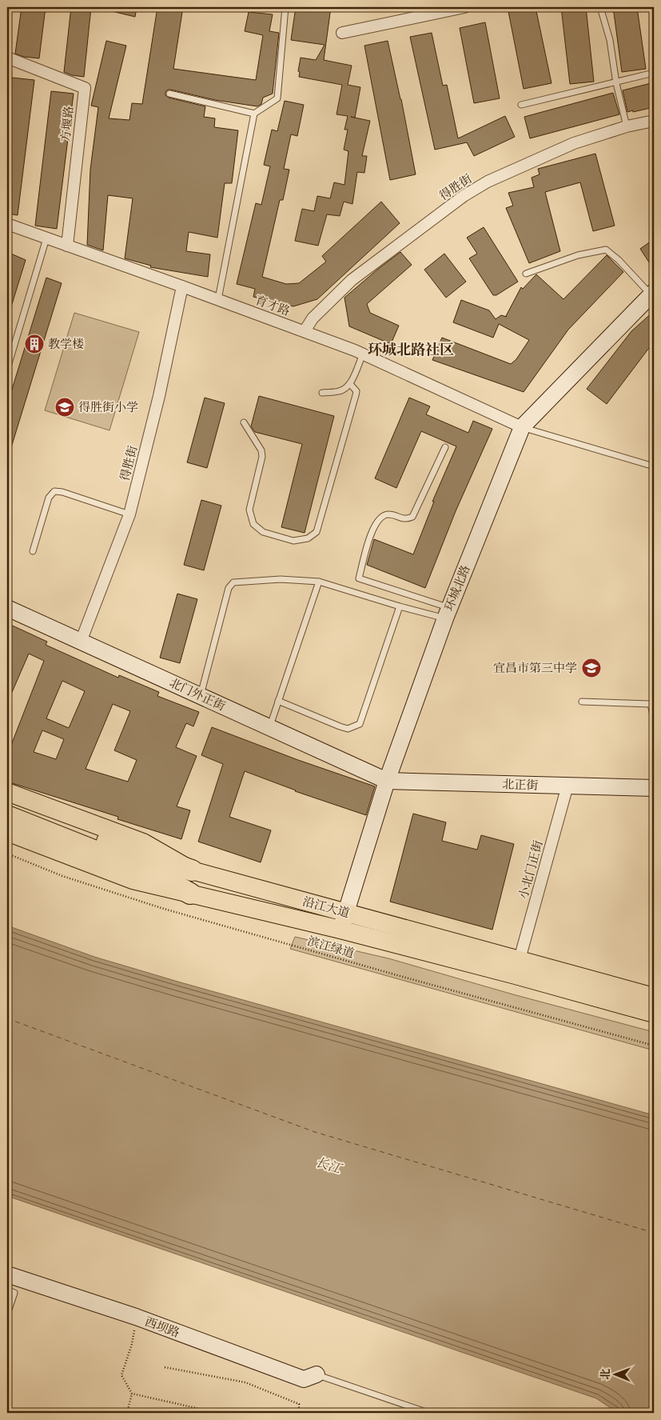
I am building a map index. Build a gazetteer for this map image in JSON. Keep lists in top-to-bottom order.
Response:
{
  "streets": {
    "main road": [
      "环城北路",
      "北门外正街",
      "北正街",
      "沿江大道",
      "西坝路"
    ],
    "street": [
      "方堰路",
      "得胜街",
      "育才路",
      "小北门正街"
    ],
    "path": ["滨江绿道"]
  },
  "crossings": [
    ["方堰路", "育才路"],
    ["得胜街", "育才路"],
    ["得胜街", "北门外正街"],
    ["育才路", "环城北路"],
    ["环城北路", "北门外正街"],
    ["环城北路", "北正街"],
    ["环城北路", "沿江大道"],
    ["北门外正街", "北正街"],
    ["北正街", "小北门正街"],
    ["小北门正街", "沿江大道"]
  ],
  "districts": ["环城北路社区"],
  "water": ["长江"],
  "places": {
    "building": ["教学楼"],
    "school or university": ["得胜街小学", "宜昌市第三中学"]
  },
  "north": "left"
}
